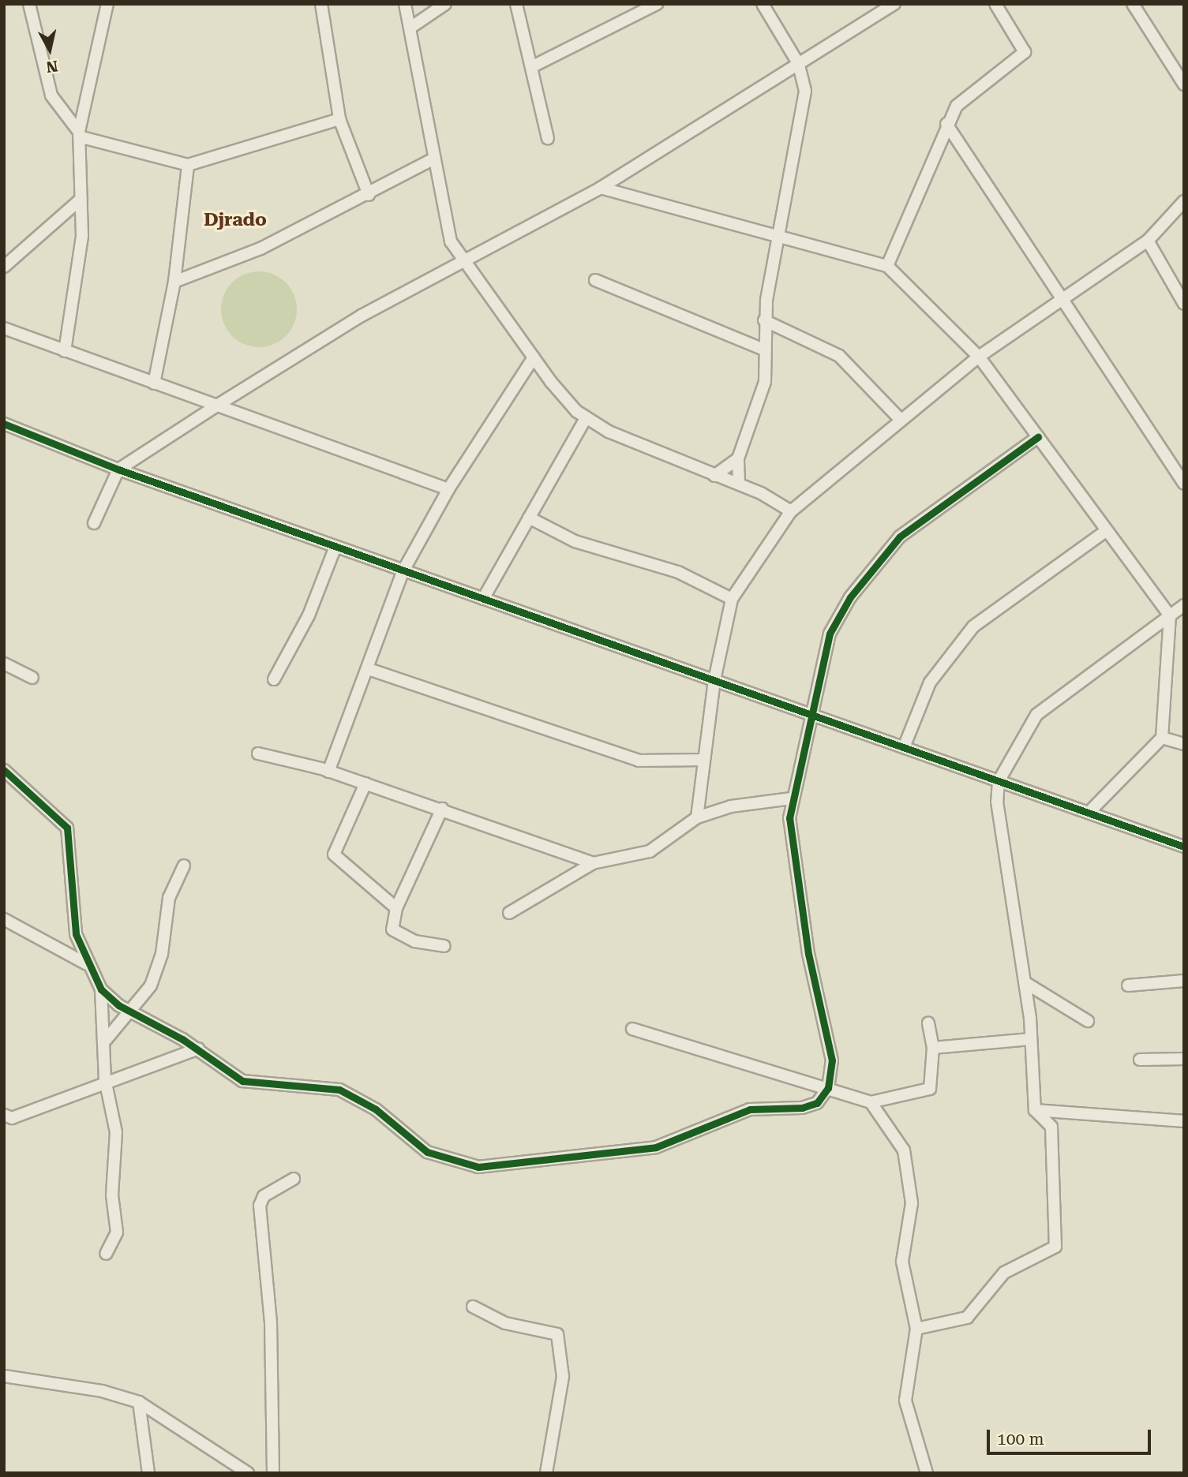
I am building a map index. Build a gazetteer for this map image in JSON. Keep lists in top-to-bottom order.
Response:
{
  "districts": ["Djrado"],
  "scale_bar": "100 m",
  "north": "bottom"
}
